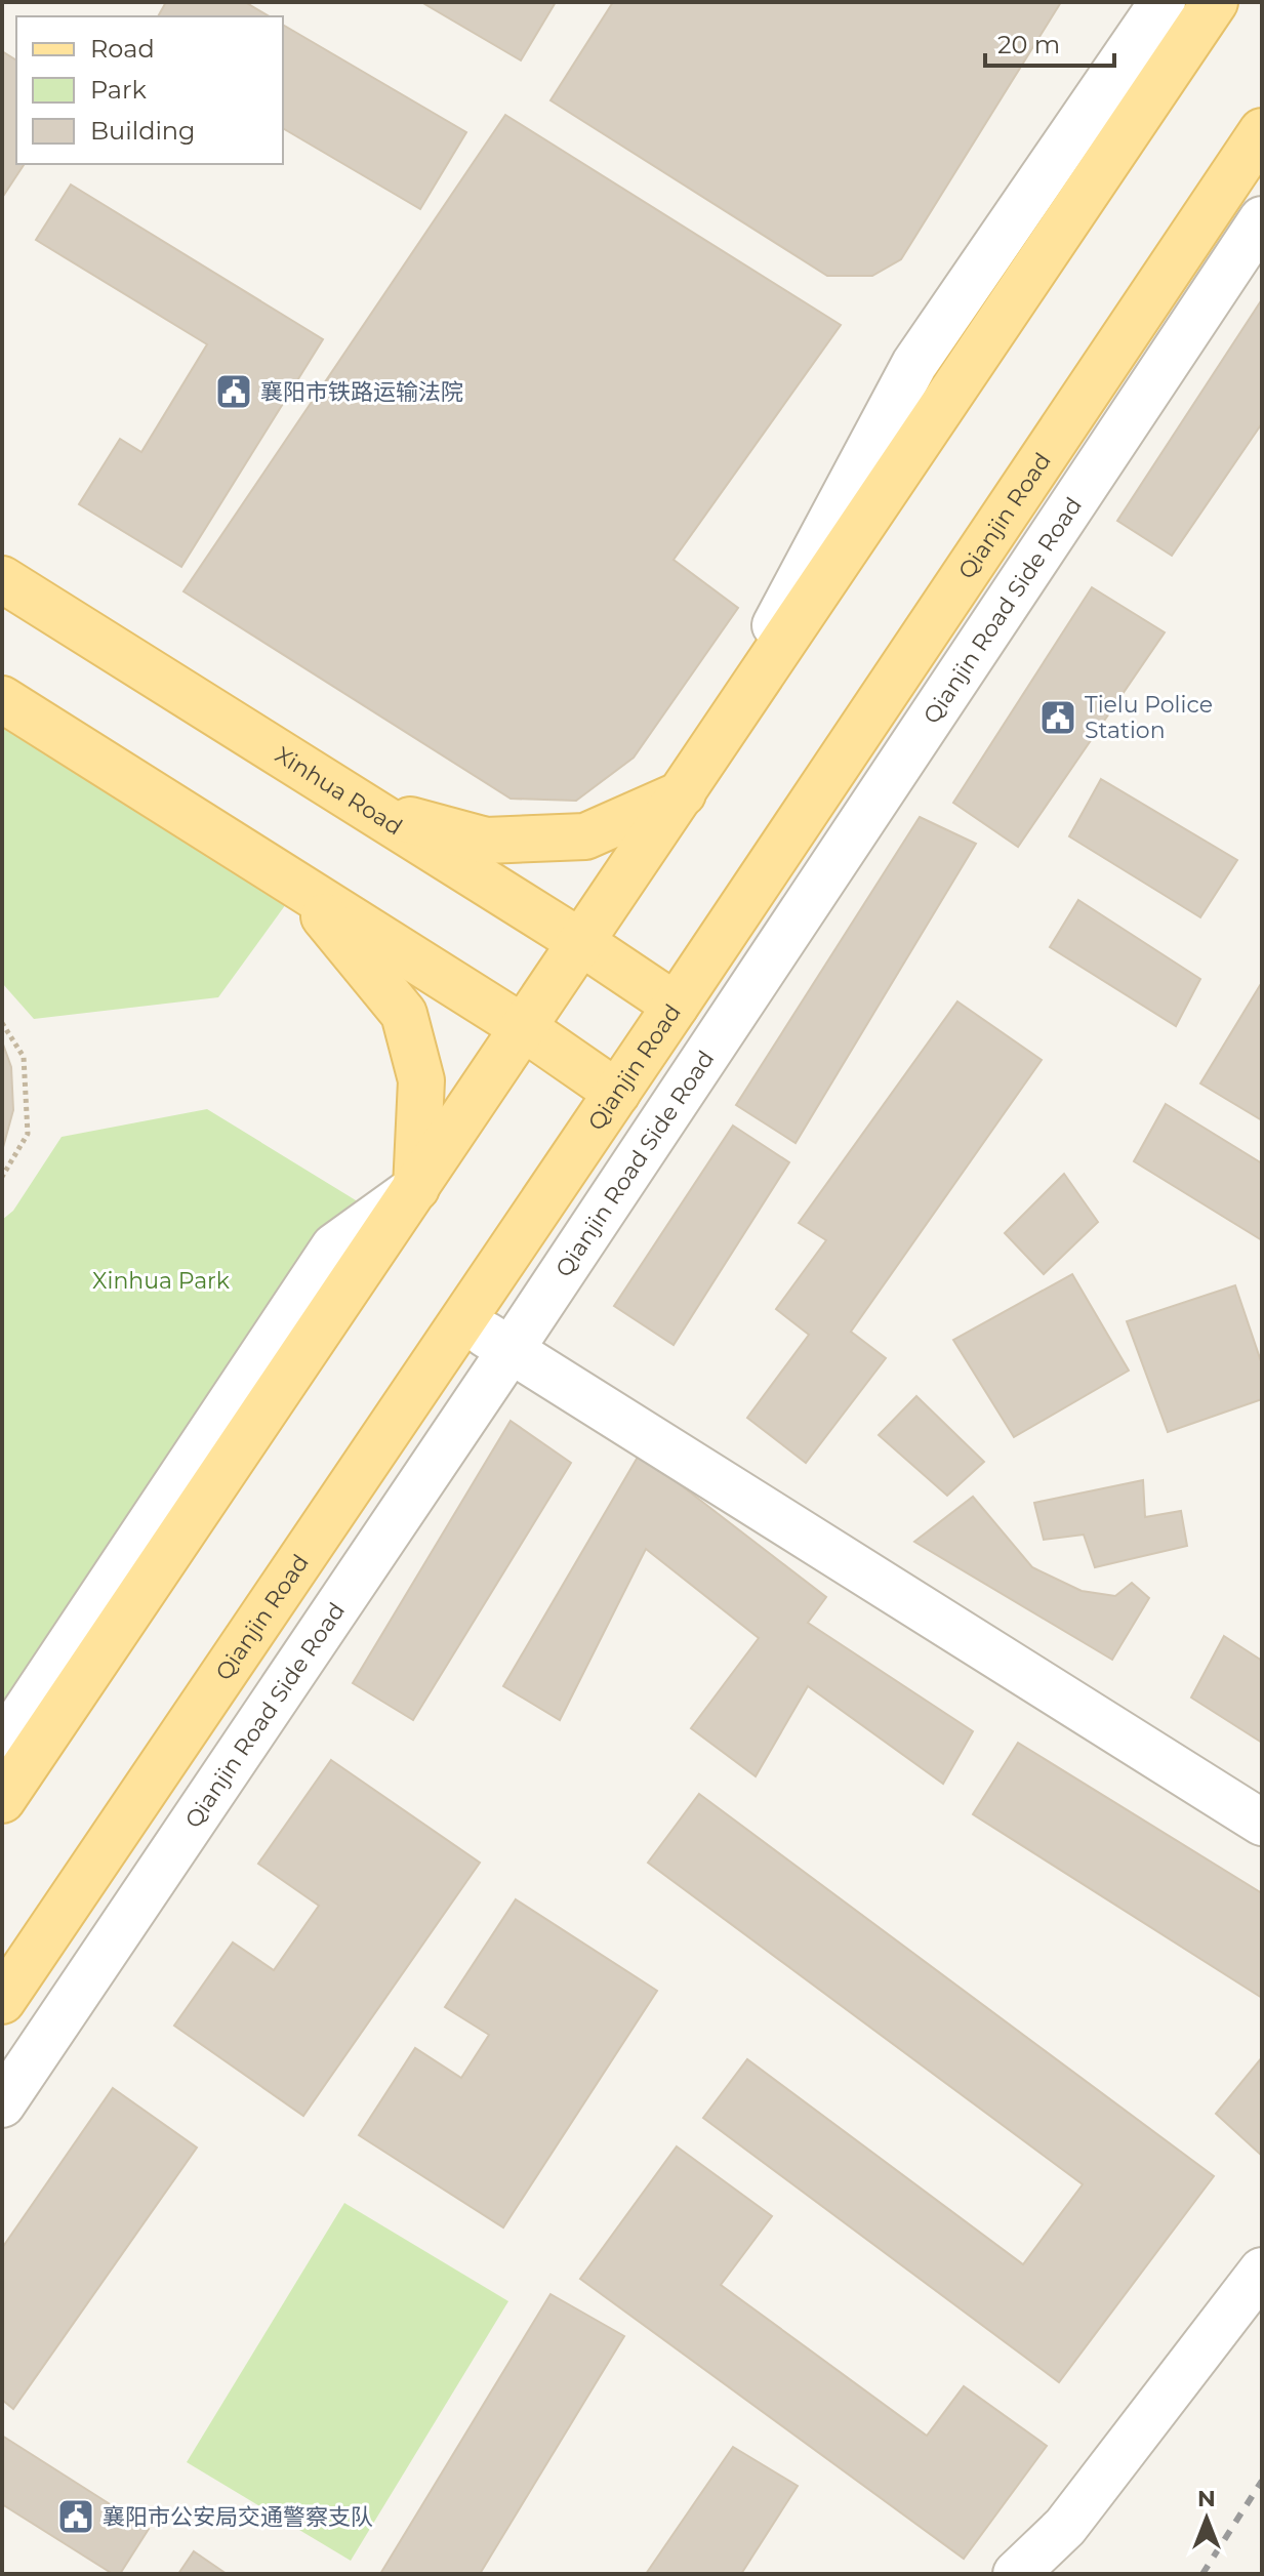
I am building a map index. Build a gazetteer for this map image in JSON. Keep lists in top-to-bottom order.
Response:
{
  "streets": {
    "main road": ["Qianjin Road", "Xinhua Road"],
    "street": ["Qianjin Road Side Road"]
  },
  "crossings": [
    ["Qianjin Road", "Xinhua Road"]
  ],
  "parks": ["Xinhua Park"],
  "places": {
    "public building": ["襄阳市铁路运输法院", "Tielu Police Station", "襄阳市公安局交通警察支队"]
  },
  "legend": ["Road", "Park", "Building"],
  "scale_bar": "20 m",
  "north": "top"
}
